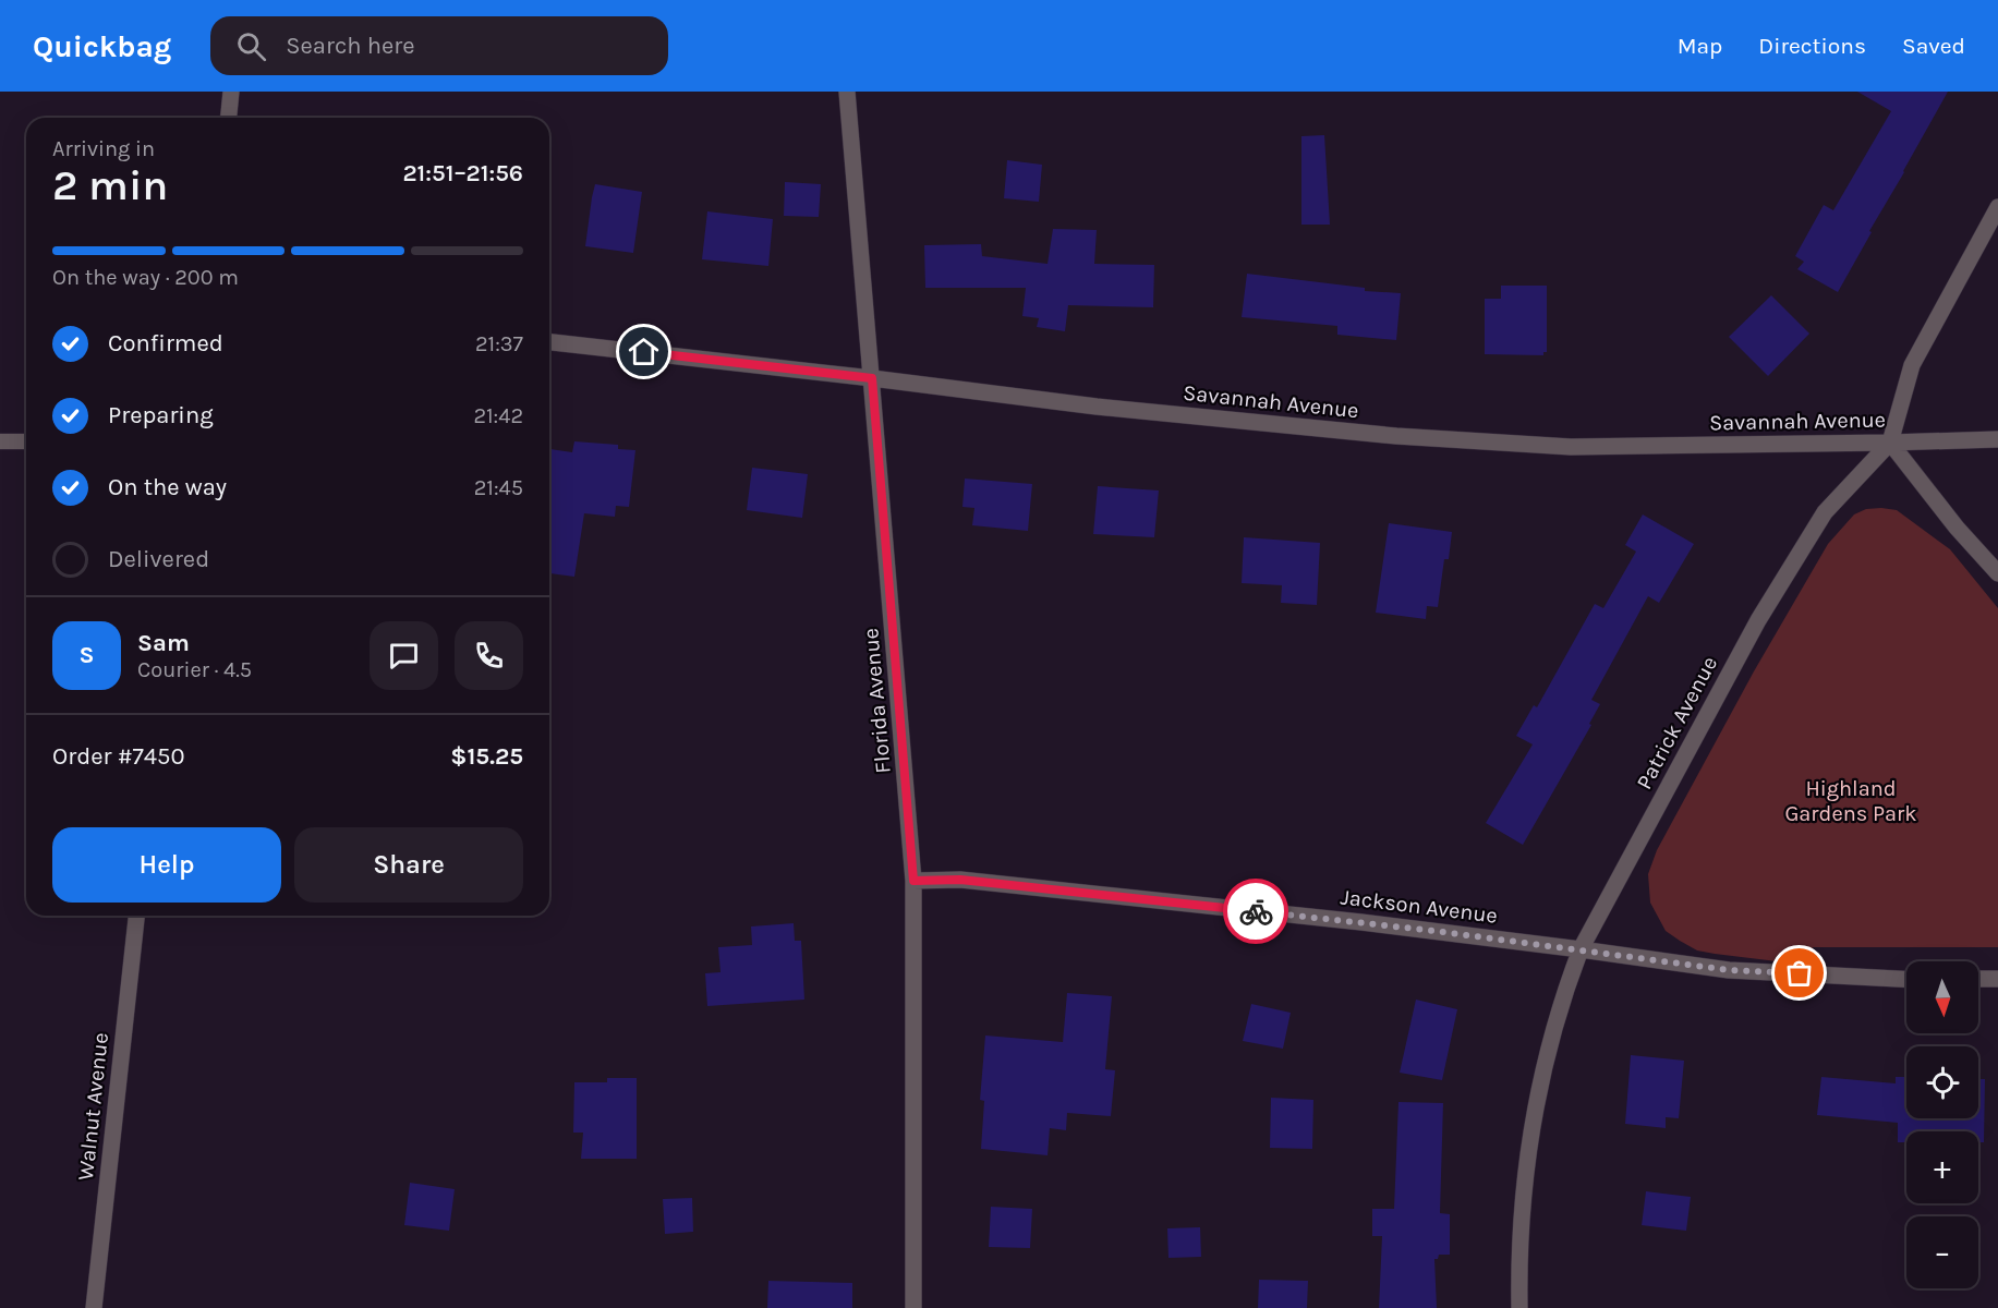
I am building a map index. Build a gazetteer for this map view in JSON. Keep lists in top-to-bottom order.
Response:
{
  "streets": {
    "street": [
      "Savannah Avenue",
      "Florida Avenue",
      "Patrick Avenue",
      "Jackson Avenue",
      "Walnut Avenue"
    ]
  },
  "crossings": [
    ["Savannah Avenue", "Florida Avenue"],
    ["Savannah Avenue", "Patrick Avenue"],
    ["Florida Avenue", "Jackson Avenue"],
    ["Patrick Avenue", "Jackson Avenue"]
  ],
  "parks": ["Highland Gardens Park"],
  "north": "bottom",
  "page": {
    "header": "Quickbag",
    "search": "Search here",
    "nav": ["Map", "Directions", "Saved"],
    "heading": ["2 min", "Arriving in", "21:51–21:56"],
    "panel": [
      "Sam",
      "Courier · 4.5",
      "Order #7450",
      "$15.25"
    ],
    "bar": "On the way · 200 m",
    "list": [
      ["Confirmed", "21:37"],
      ["Preparing", "21:42"],
      ["On the way", "21:45"],
      "Delivered"
    ],
    "round": "S",
    "buttons": ["Help", "Share"],
    "map_buttons": ["+", "−"]
  }
}
